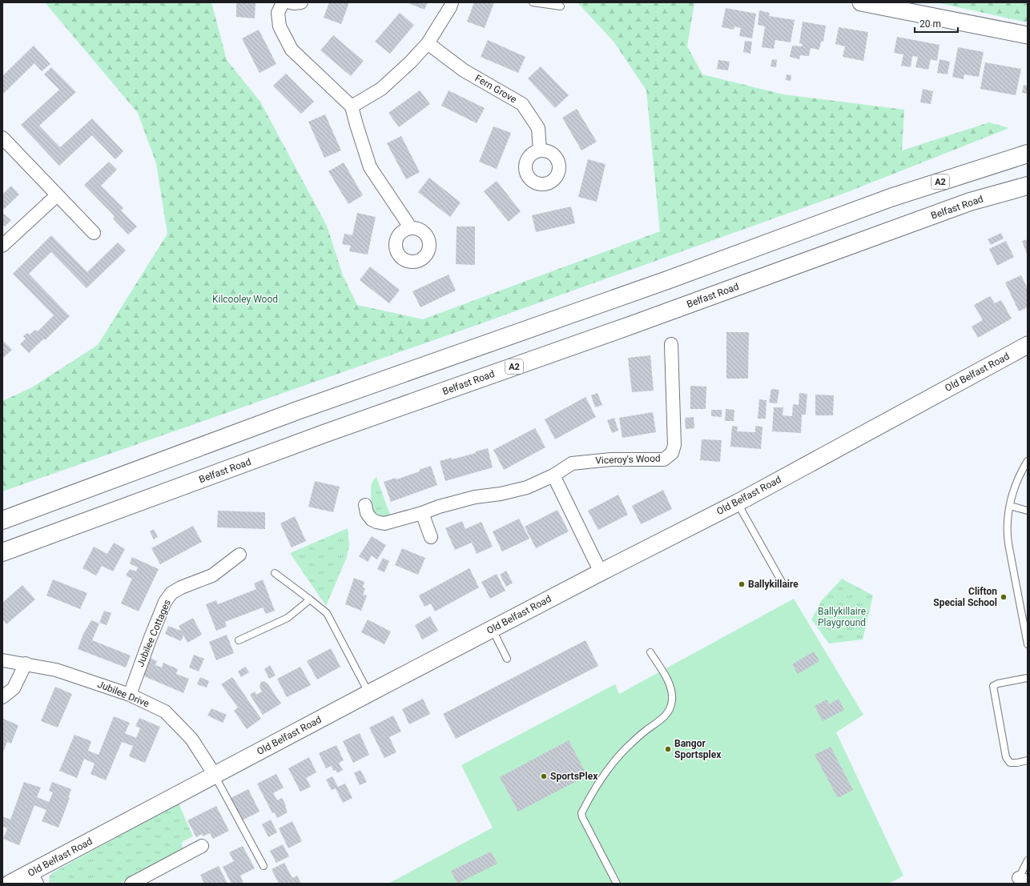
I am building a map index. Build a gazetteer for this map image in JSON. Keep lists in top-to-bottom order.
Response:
{
  "streets": {
    "highway": ["A2", "Belfast Road"],
    "street": [
      "Fern Grove",
      "Old Belfast Road",
      "Viceroy's Wood",
      "Jubilee Cottages",
      "Jubilee Drive"
    ]
  },
  "crossings": [
    ["Old Belfast Road", "Jubilee Drive"],
    ["Jubilee Cottages", "Jubilee Drive"]
  ],
  "parks": ["Kilcooley Wood", "Ballykillaire Playground"],
  "places": [
    "Ballykillaire",
    "Clifton Special School",
    "Bangor Sportsplex",
    "SportsPlex"
  ],
  "scale_bar": "20 m"
}
